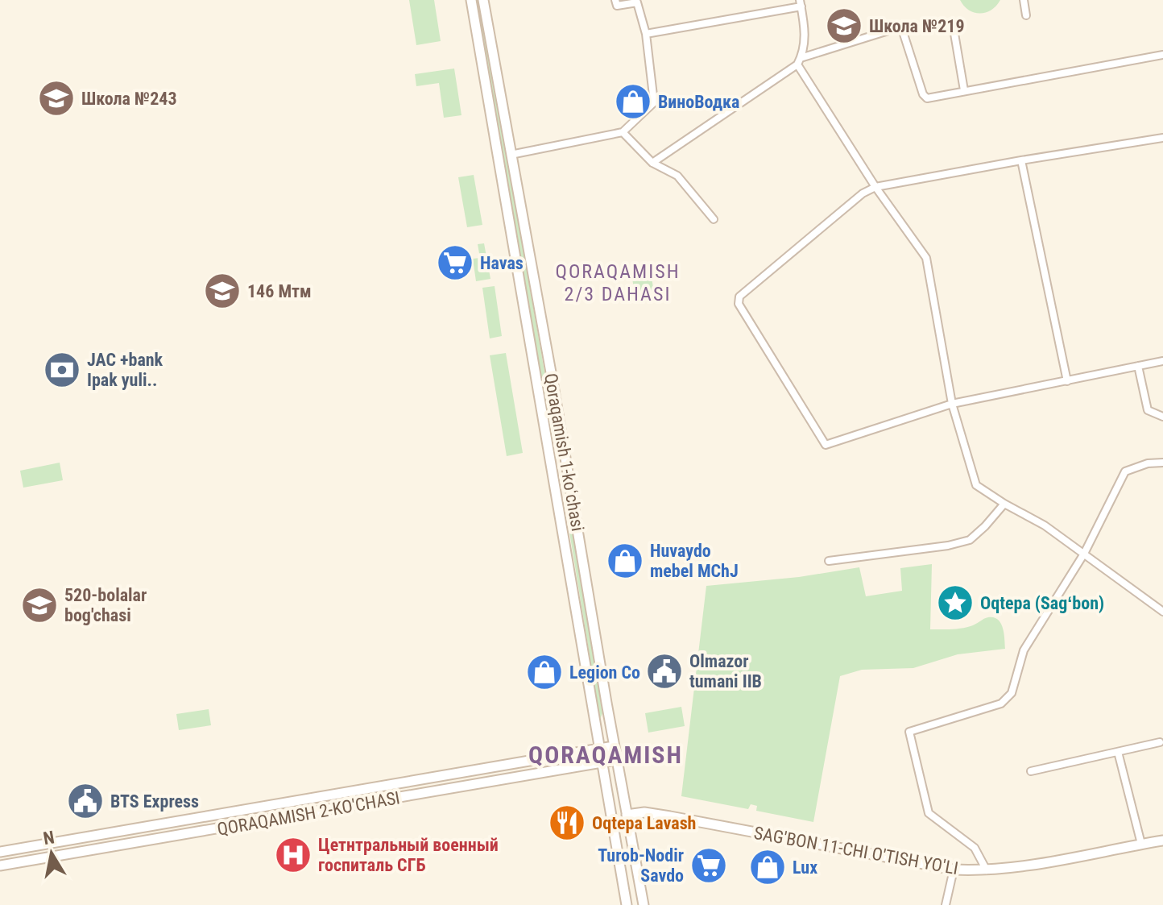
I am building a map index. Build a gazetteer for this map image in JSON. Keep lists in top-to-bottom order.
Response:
{
  "streets": {
    "main road": ["Qoraqamish 1-koʻchasi", "QORAQAMISH 2-KO'CHASI", "SAG'BON 11-CHI O'TISH YO'LI"]
  },
  "crossings": [
    ["Qoraqamish 1-koʻchasi", "QORAQAMISH 2-KO'CHASI"],
    ["Qoraqamish 1-koʻchasi", "SAG'BON 11-CHI O'TISH YO'LI"]
  ],
  "districts": ["QORAQAMISH 2/3 DAHASI", "QORAQAMISH"],
  "places": {
    "school or university": [
      "Школа №219",
      "Школа №243",
      "146 Мтм",
      "520-bolalar bog'chasi"
    ],
    "shop": [
      "ВиноВодка",
      "Huvaydo mebel MChJ",
      "Legion Co",
      "Lux"
    ],
    "supermarket": ["Havas", "Turob-Nodir Savdo"],
    "bank": ["JAC +bank Ipak yuli.."],
    "place": ["Oqtepa (Sagʻbon)"],
    "public building": ["Olmazor tumani IIB", "BTS Express"],
    "restaurant": ["Oqtepa Lavash"],
    "hospital": ["Цетнтральный военный госпиталь СГБ"]
  },
  "north": "top"
}
